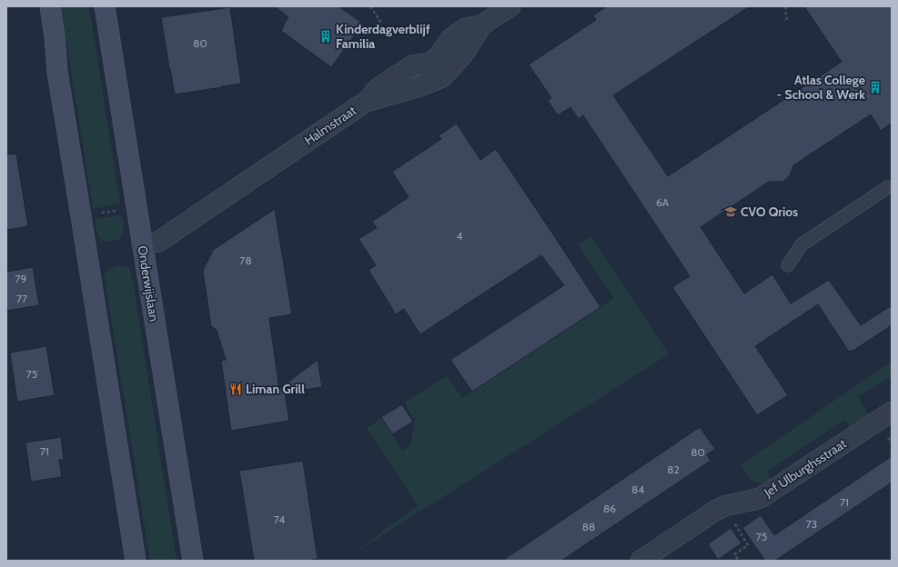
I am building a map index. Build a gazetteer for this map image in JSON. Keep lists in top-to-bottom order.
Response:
{
  "streets": {
    "main road": ["Onderwijslaan"],
    "street": ["Halmstraat", "Jef Ulburghsstraat"]
  },
  "crossings": [
    ["Halmstraat", "Onderwijslaan"]
  ],
  "places": {
    "building": ["Kinderdagverblijf Familia", "Atlas College - School & Werk"],
    "school or university": ["CVO Qrios"],
    "restaurant": ["Liman Grill"]
  },
  "house_numbers": [
    "80",
    "6A",
    "4",
    "78",
    "79",
    "77",
    "75",
    "71",
    "80",
    "82",
    "84",
    "71",
    "86",
    "74",
    "73",
    "88",
    "75"
  ]
}
